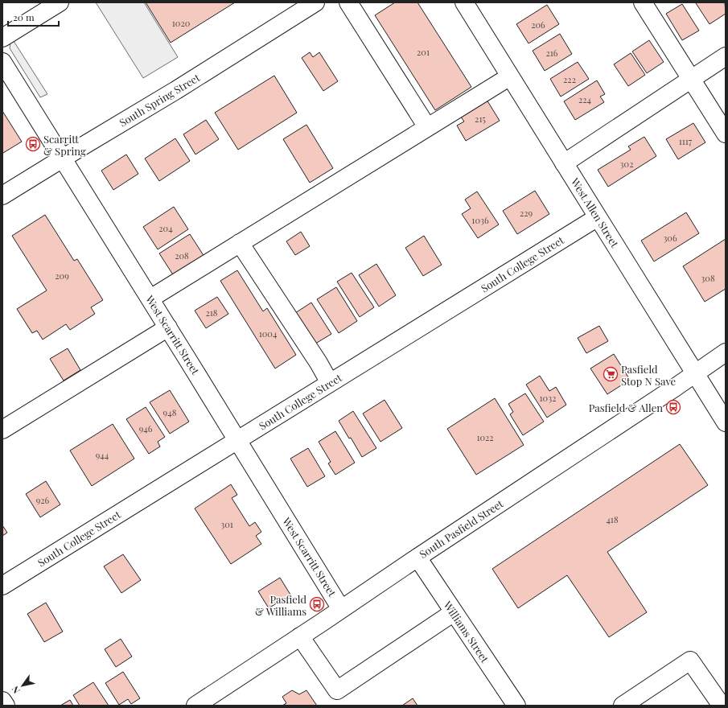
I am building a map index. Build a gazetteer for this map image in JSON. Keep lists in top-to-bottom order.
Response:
{
  "streets": {
    "street": [
      "South Spring Street",
      "West Allen Street",
      "South College Street",
      "West Scarritt Street",
      "South Pasfield Street",
      "Williams Street"
    ]
  },
  "crossings": [
    ["South Spring Street", "West Scarritt Street"],
    ["West Allen Street", "South College Street"],
    ["West Allen Street", "South Pasfield Street"],
    ["South College Street", "West Scarritt Street"],
    ["West Scarritt Street", "South Pasfield Street"],
    ["South Pasfield Street", "Williams Street"]
  ],
  "places": {
    "bus stop": ["Scarritt & Spring", "Pasfield & Allen", "Pasfield & Williams"],
    "supermarket": ["Pasfield Stop N Save"]
  },
  "house_numbers": [
    "1020",
    "206",
    "201",
    "216",
    "222",
    "224",
    "215",
    "1117",
    "302",
    "229",
    "1036",
    "204",
    "306",
    "208",
    "209",
    "308",
    "218",
    "1004",
    "1032",
    "948",
    "946",
    "1022",
    "944",
    "926",
    "418",
    "301"
  ],
  "scale_bar": "20 m",
  "north": "bottom left"
}
